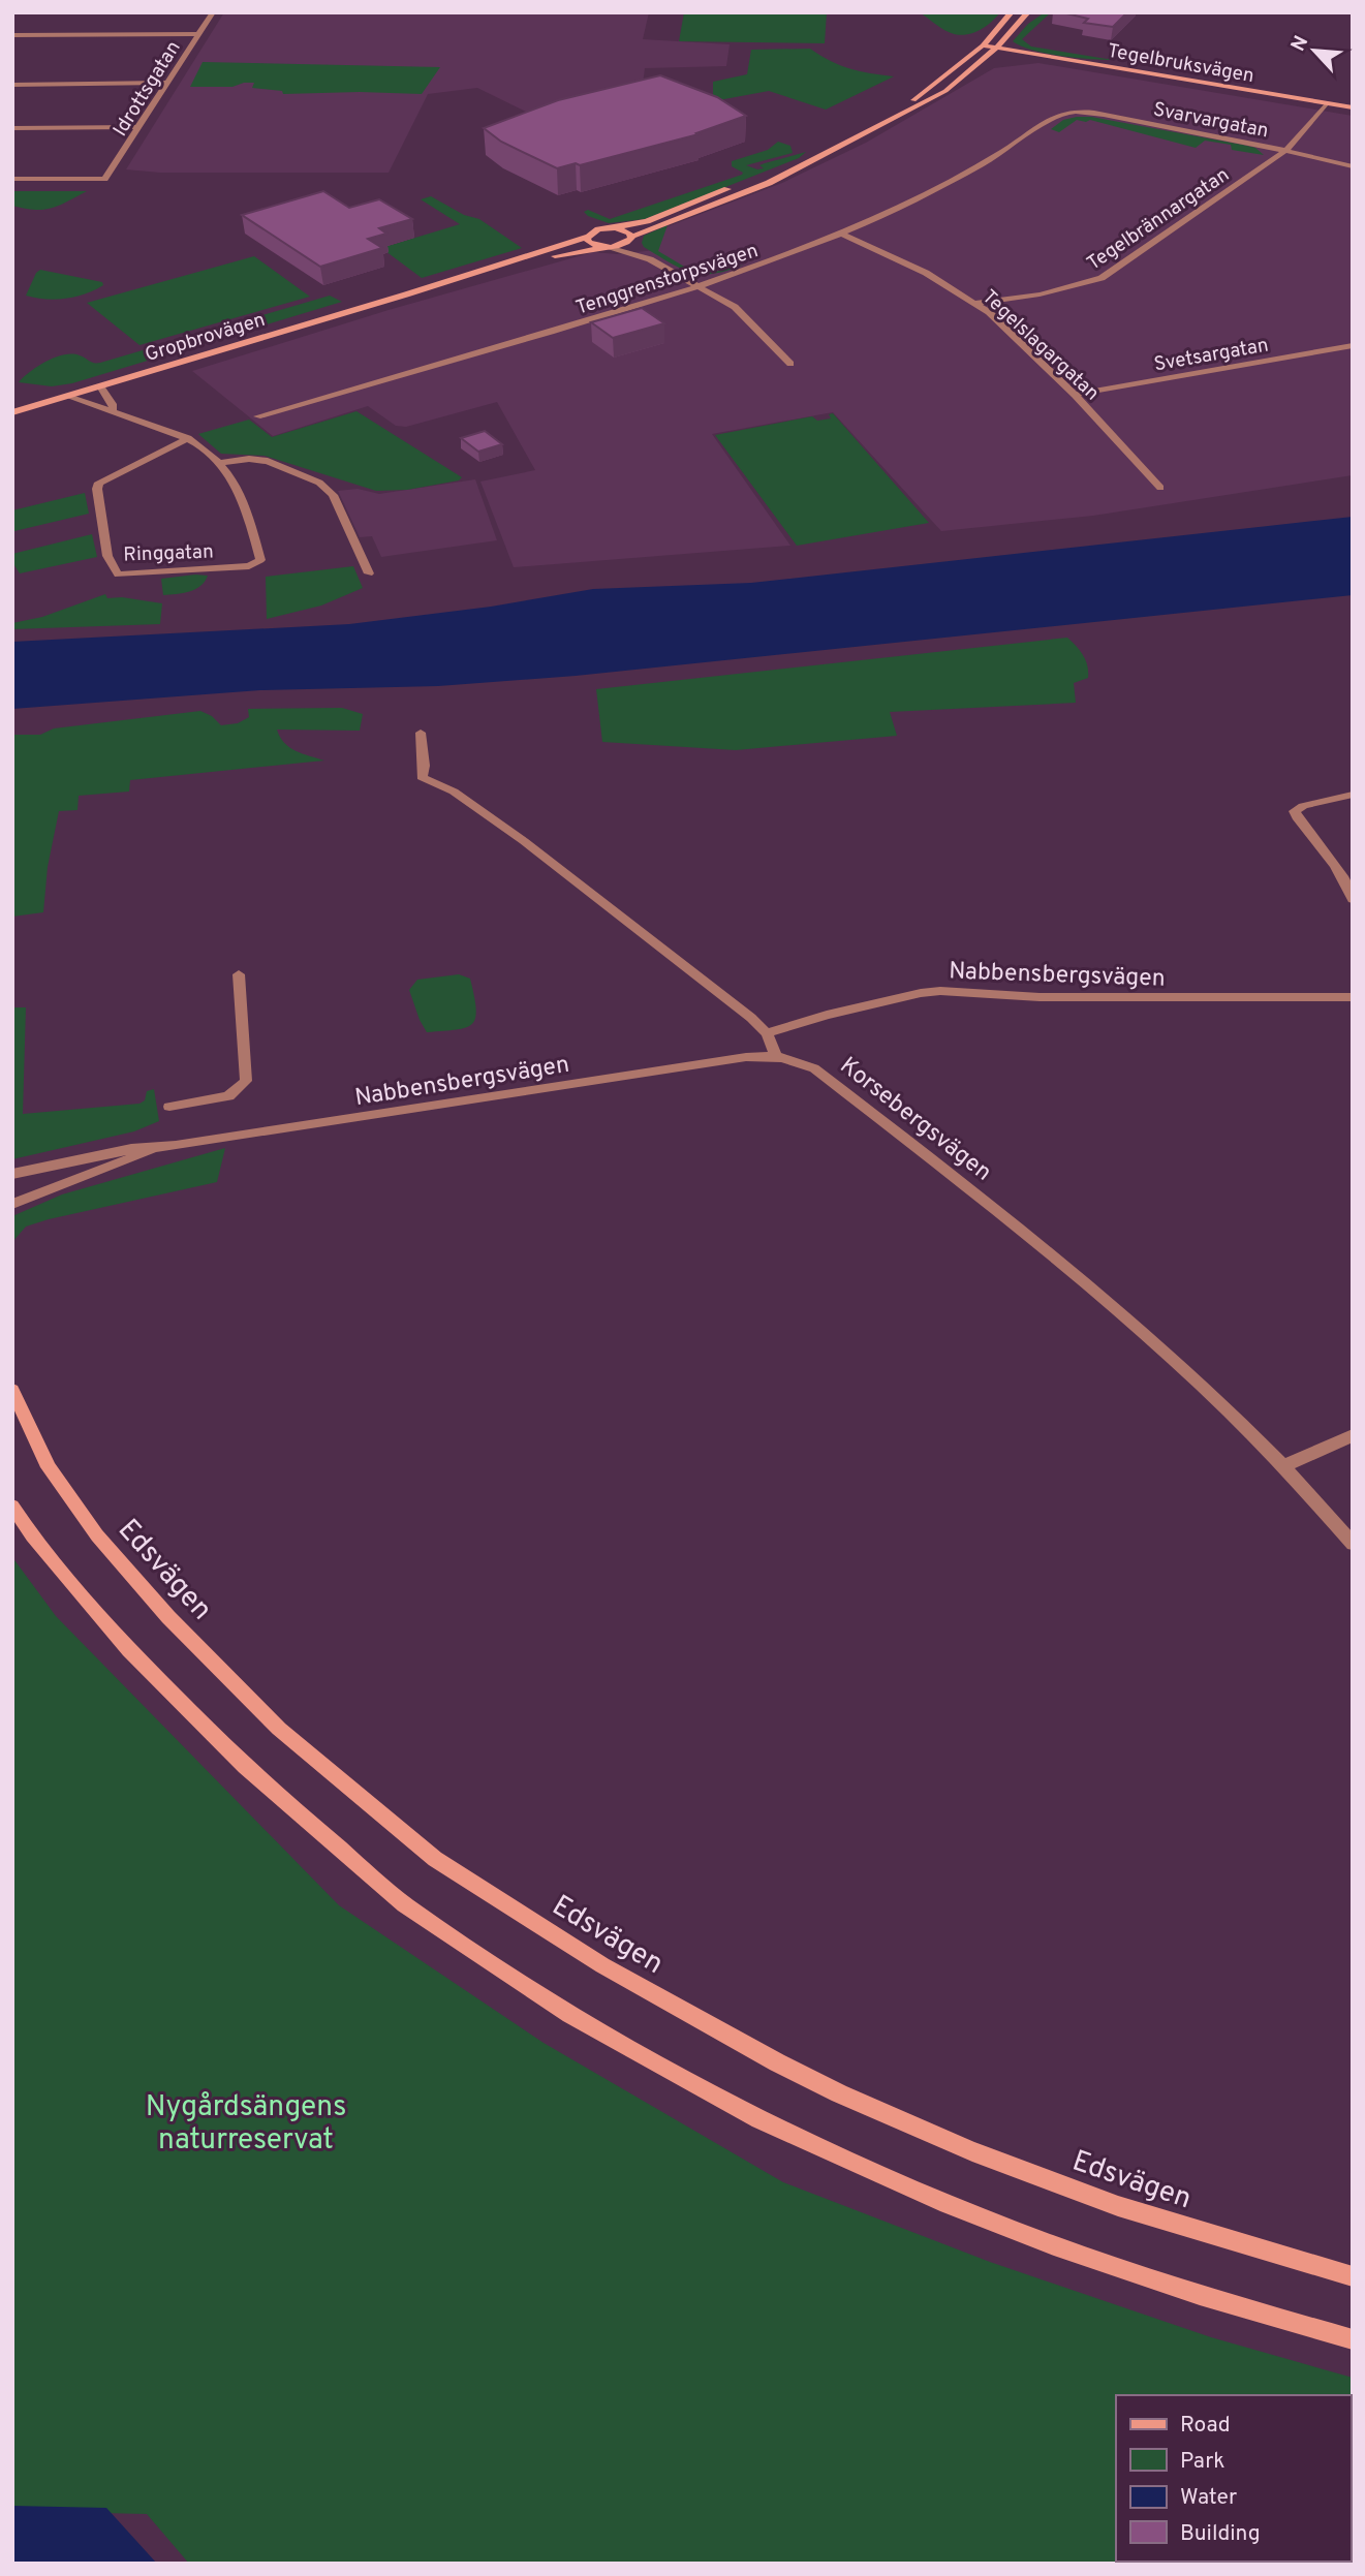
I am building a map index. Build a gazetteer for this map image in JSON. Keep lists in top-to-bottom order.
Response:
{
  "streets": {
    "street": [
      "Tegelbruksvägen",
      "Idrottsgatan",
      "Svarvargatan",
      "Tegelbrännargatan",
      "Tenggrenstorpsvägen",
      "Gropbrovägen",
      "Tegelslagargatan",
      "Svetsargatan",
      "Ringgatan",
      "Nabbensbergsvägen",
      "Korsebergsvägen",
      "Edsvägen"
    ]
  },
  "crossings": [
    ["Tegelbruksvägen", "Tegelbrännargatan"],
    ["Svarvargatan", "Tegelbrännargatan"],
    ["Svarvargatan", "Tenggrenstorpsvägen"],
    ["Tegelbrännargatan", "Tegelslagargatan"],
    ["Tenggrenstorpsvägen", "Tegelslagargatan"],
    ["Gropbrovägen", "Ringgatan"],
    ["Tegelslagargatan", "Svetsargatan"],
    ["Nabbensbergsvägen", "Korsebergsvägen"]
  ],
  "parks": ["Nygårdsängens naturreservat"],
  "legend": [
    "Road",
    "Park",
    "Water",
    "Building"
  ],
  "north": "top left"
}
